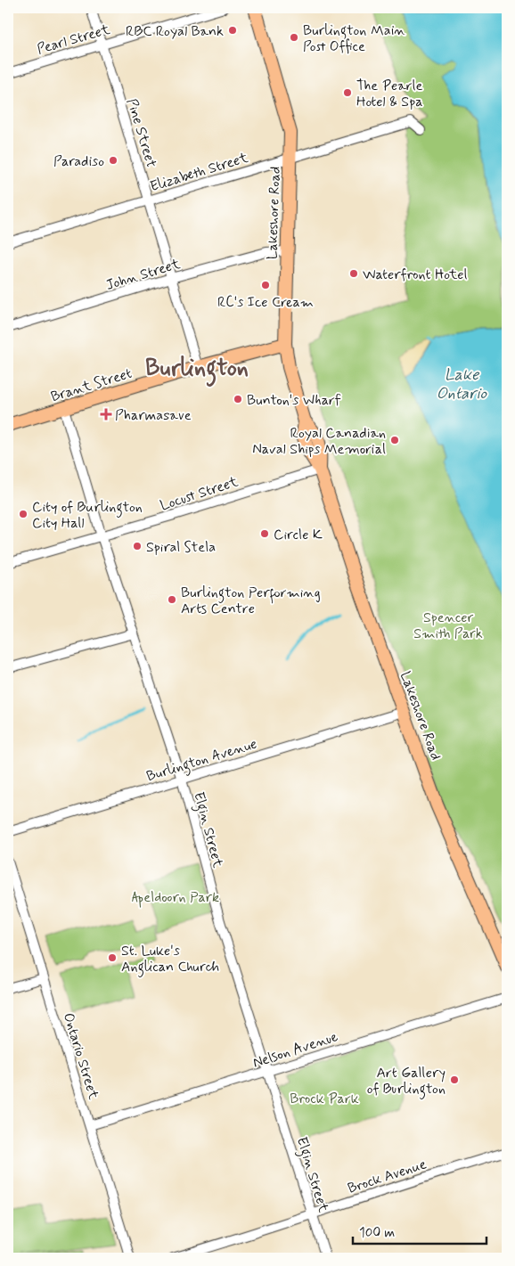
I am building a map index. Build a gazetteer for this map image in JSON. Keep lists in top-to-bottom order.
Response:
{
  "streets": {
    "main road": ["Lakeshore Road", "Brant Street"],
    "street": [
      "Pearl Street",
      "Pine Street",
      "Elizabeth Street",
      "John Street",
      "Locust Street",
      "Burlington Avenue",
      "Elgin Street",
      "Nelson Avenue",
      "Ontario Street",
      "Brock Avenue"
    ]
  },
  "crossings": [
    ["Pearl Street", "Pine Street"],
    ["Pine Street", "Elizabeth Street"],
    ["Pine Street", "John Street"],
    ["Pine Street", "Brant Street"],
    ["Elizabeth Street", "Lakeshore Road"],
    ["Lakeshore Road", "John Street"],
    ["Lakeshore Road", "Brant Street"],
    ["Lakeshore Road", "Locust Street"],
    ["Lakeshore Road", "Burlington Avenue"],
    ["Brant Street", "Elgin Street"],
    ["Locust Street", "Elgin Street"],
    ["Burlington Avenue", "Elgin Street"],
    ["Elgin Street", "Nelson Avenue"],
    ["Elgin Street", "Brock Avenue"],
    ["Nelson Avenue", "Ontario Street"]
  ],
  "districts": ["Burlington"],
  "water": ["Lake Ontario"],
  "parks": ["Spencer Smith Park", "Apeldoorn Park", "Brock Park"],
  "places": {
    "other": [
      "RBC Royal Bank",
      "Burlington Main Post Office",
      "The Pearle Hotel & Spa",
      "Paradiso",
      "Waterfront Hotel",
      "RC's Ice Cream",
      "Bunton's Wharf",
      "Royal Canadian Naval Ships Memorial",
      "City of Burlington City Hall",
      "Circle K",
      "Spiral Stela",
      "Burlington Performing Arts Centre",
      "St. Luke's Anglican Church",
      "Art Gallery of Burlington"
    ],
    "health": ["Pharmasave"]
  },
  "scale_bar": "100 m"
}
